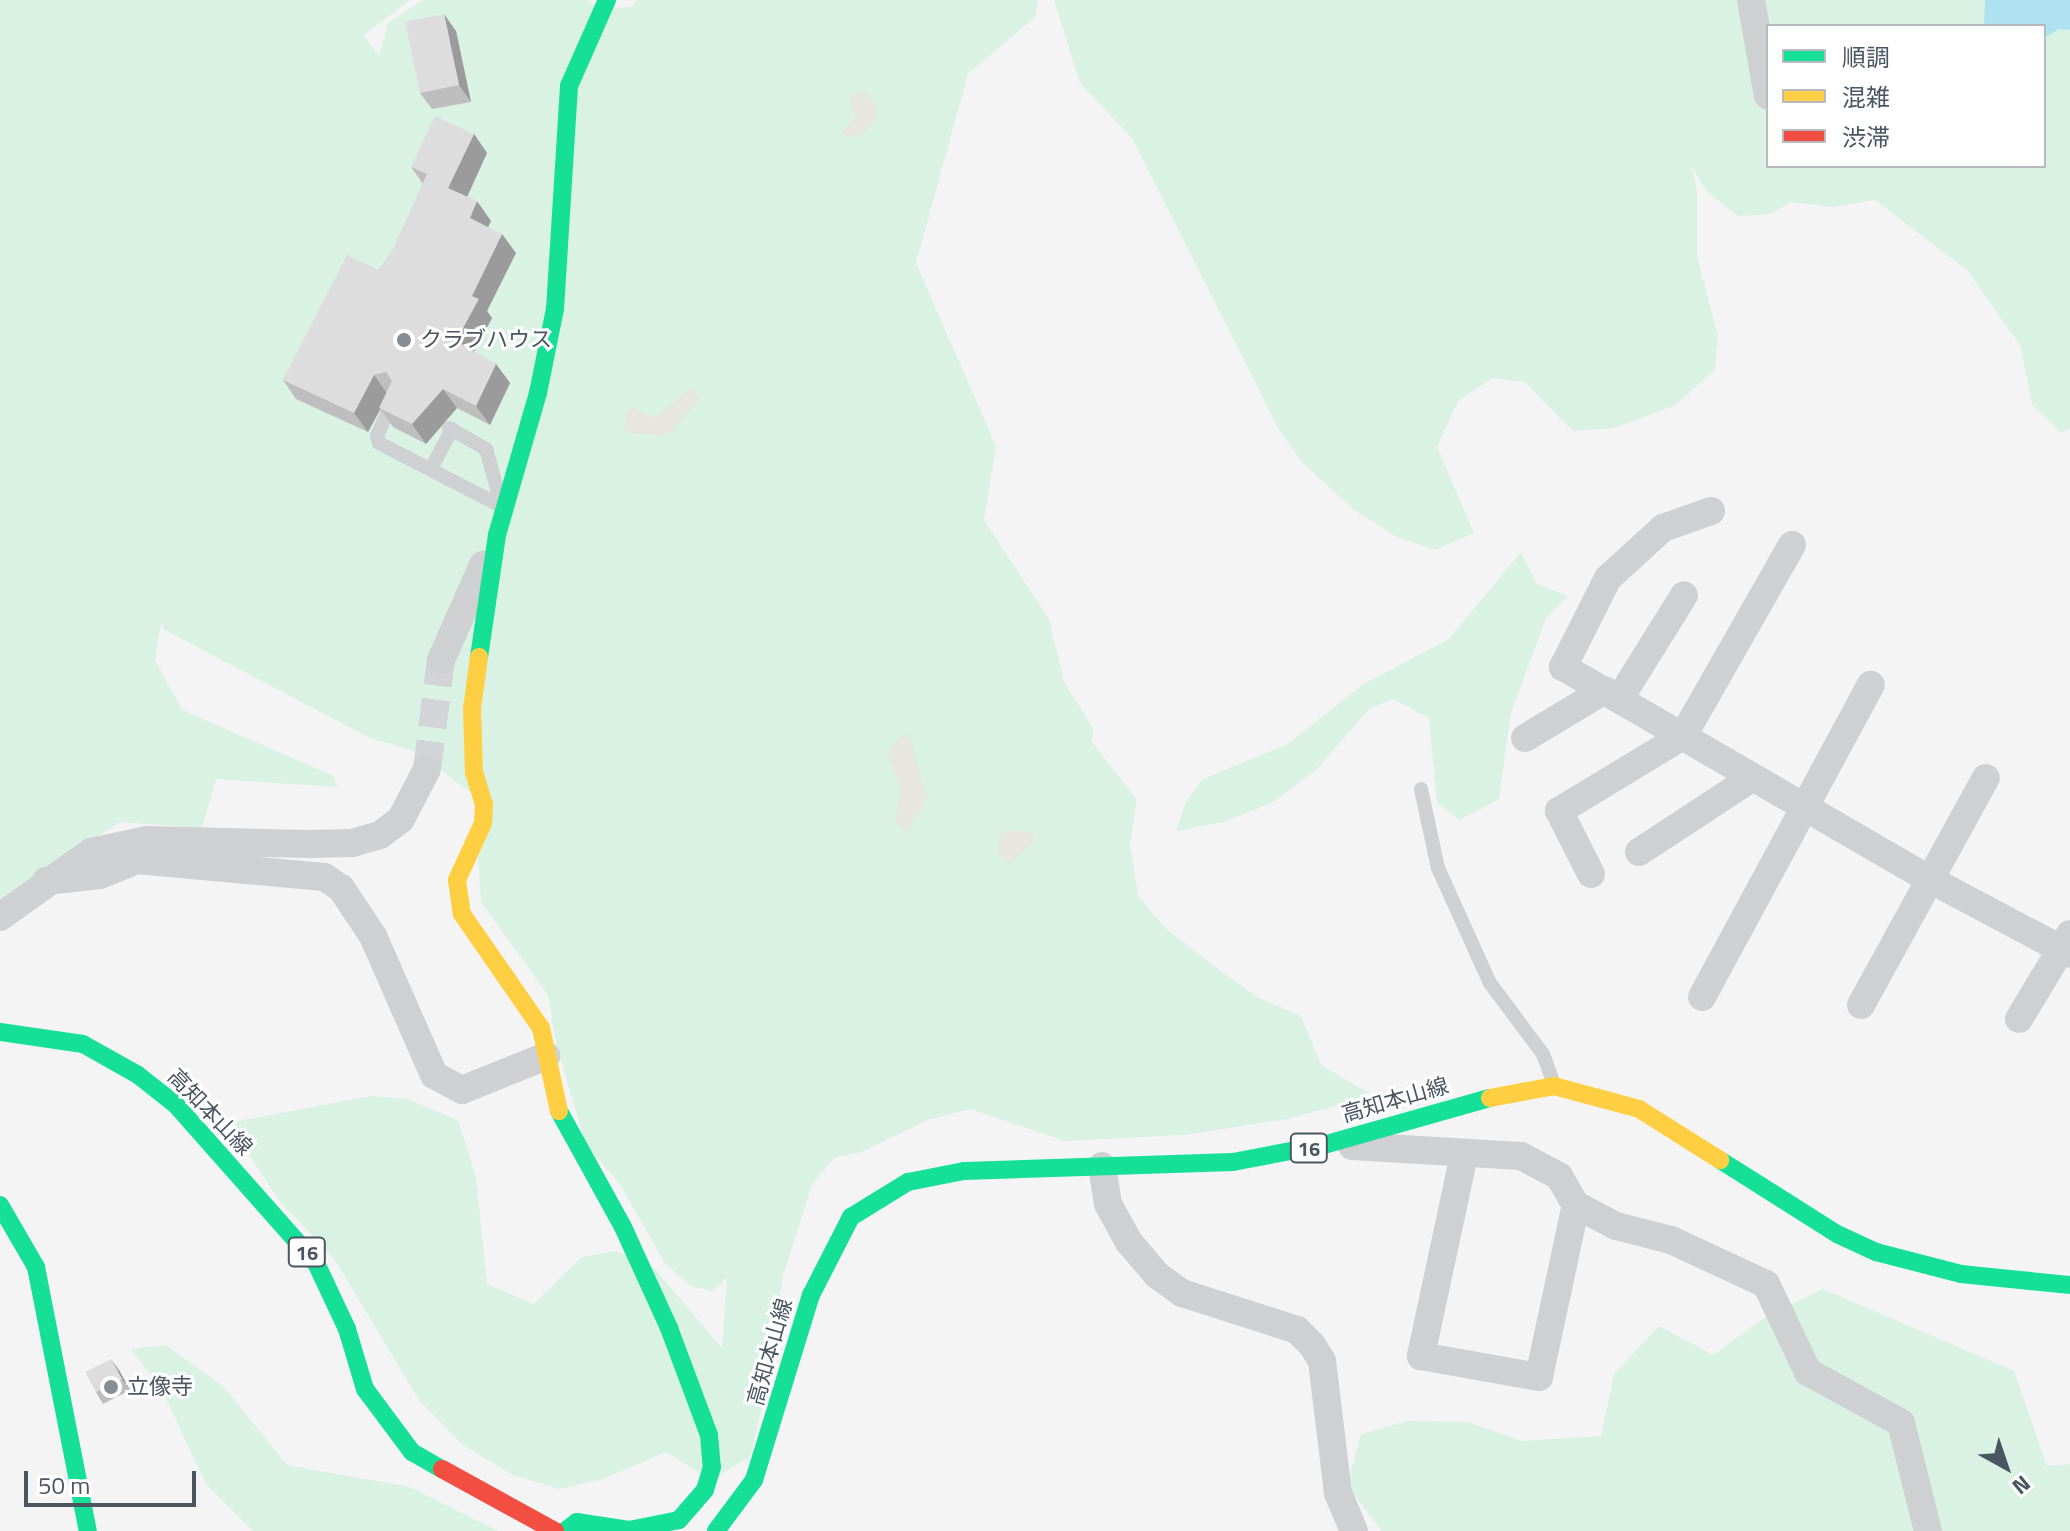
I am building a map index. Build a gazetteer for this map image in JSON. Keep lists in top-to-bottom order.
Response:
{
  "streets": {
    "main road": ["高知本山線", "16"]
  },
  "places": ["クラブハウス", "立像寺"],
  "legend": ["順調", "混雑", "渋滞"],
  "scale_bar": "50 m",
  "north": "bottom right"
}
